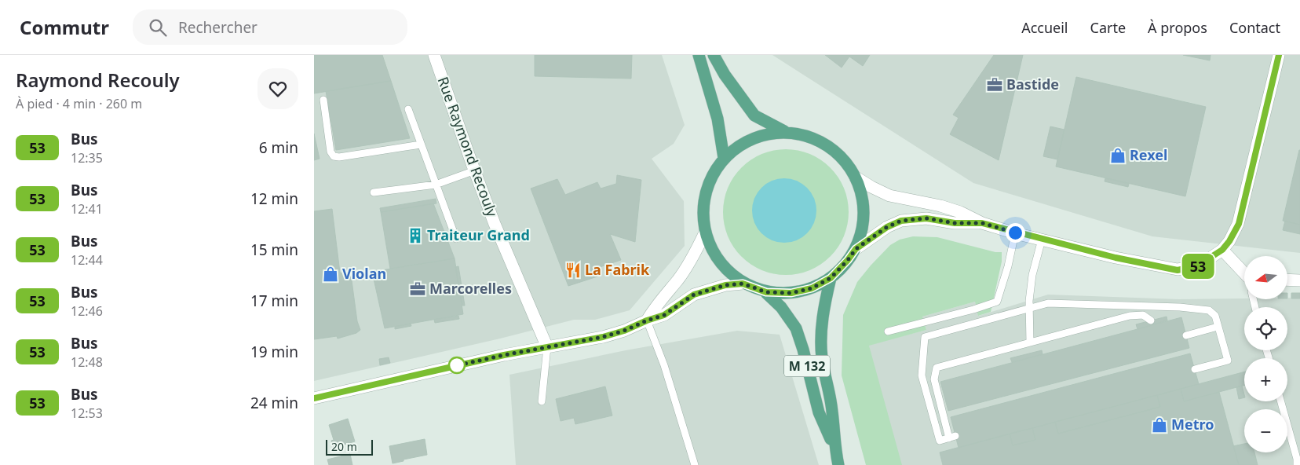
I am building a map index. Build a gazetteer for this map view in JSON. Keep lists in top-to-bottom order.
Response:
{
  "streets": {
    "main road": ["M 132"],
    "street": ["Rue Raymond Recouly"]
  },
  "places": {
    "office": ["Bastide", "Marcorelles"],
    "shop": ["Rexel", "Violan", "Metro"],
    "building": ["Traiteur Grand"],
    "restaurant": ["La Fabrik"]
  },
  "lines": ["bus line 53"],
  "scale_bar": "20 m",
  "north": "left",
  "page": {
    "header": "Commutr",
    "search": "Rechercher",
    "nav": [
      "Accueil",
      "Carte",
      "À propos",
      "Contact"
    ],
    "heading": ["Raymond Recouly", "À pied · 4 min · 260 m"],
    "on_map": "53",
    "list": [
      {
        "mark": "53",
        "name": "Bus",
        "note": "12:35",
        "value": "6 min"
      },
      {
        "mark": "53",
        "name": "Bus",
        "note": "12:41",
        "value": "12 min"
      },
      {
        "mark": "53",
        "name": "Bus",
        "note": "12:44",
        "value": "15 min"
      },
      {
        "mark": "53",
        "name": "Bus",
        "note": "12:46",
        "value": "17 min"
      },
      {
        "mark": "53",
        "name": "Bus",
        "note": "12:48",
        "value": "19 min"
      },
      {
        "mark": "53",
        "name": "Bus",
        "note": "12:53",
        "value": "24 min"
      }
    ],
    "map_buttons": ["+", "−"],
    "scale": "20 m"
  }
}
